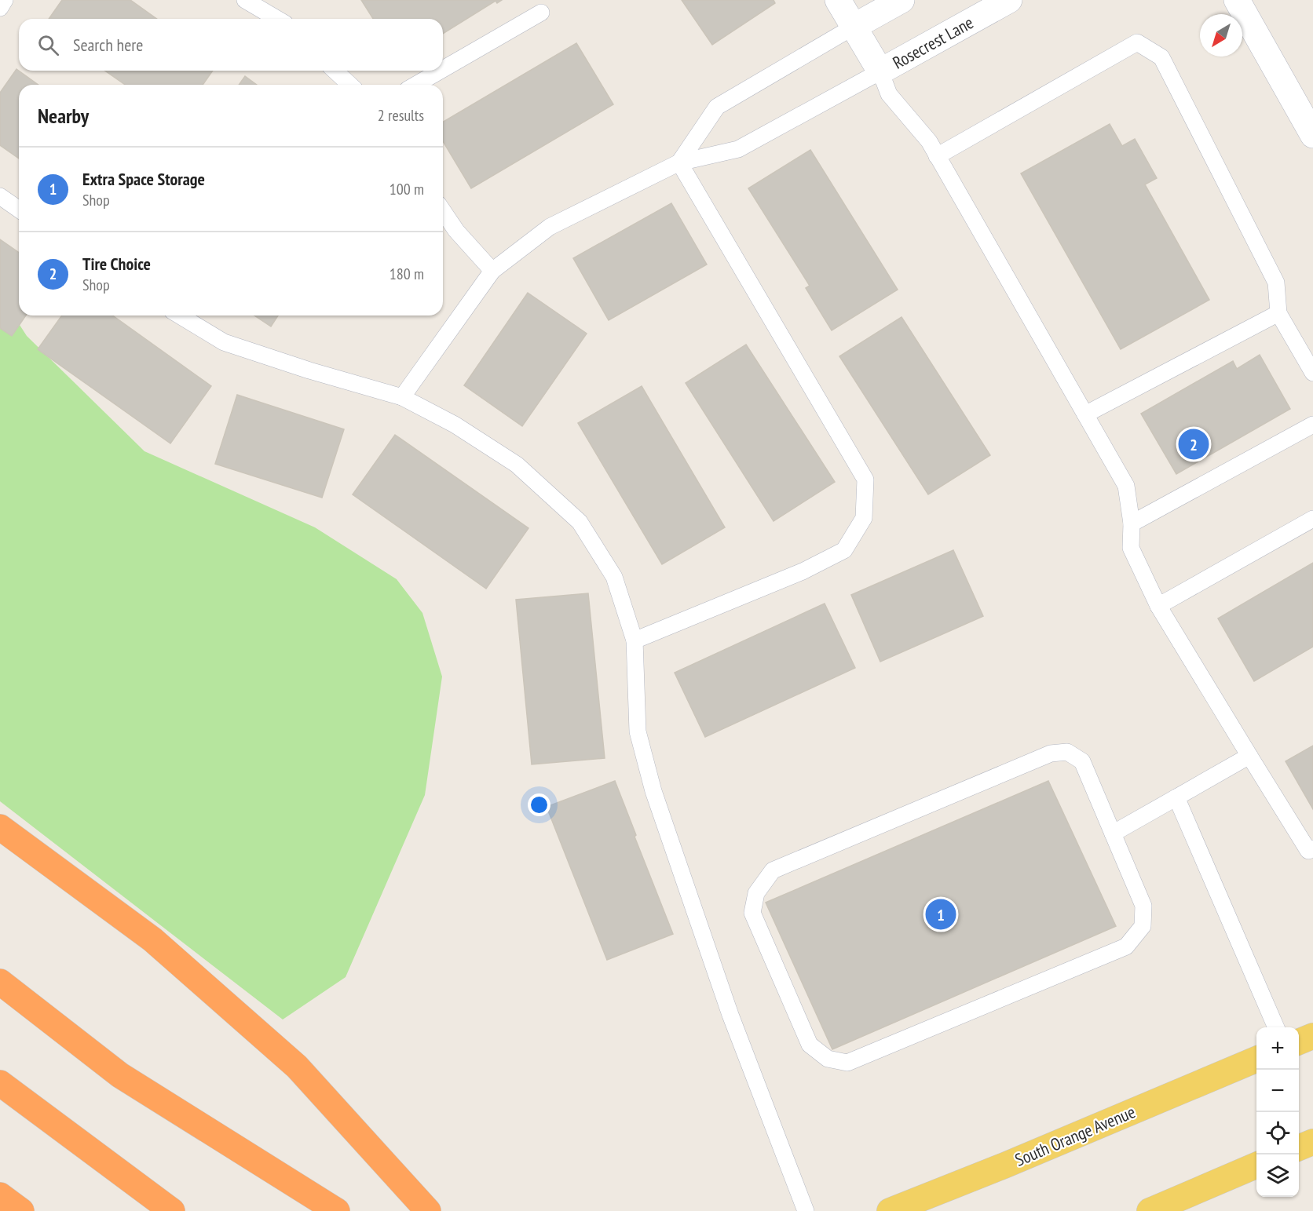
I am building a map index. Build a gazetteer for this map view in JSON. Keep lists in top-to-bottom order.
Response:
{
  "streets": {
    "main road": ["South Orange Avenue"],
    "street": ["Rosecrest Lane"]
  },
  "north": "bottom left",
  "page": {
    "search": "Search here",
    "heading": ["Nearby", "2 results"],
    "list": [
      {
        "mark": "1",
        "name": "Extra Space Storage",
        "note": "Shop",
        "value": "100 m"
      },
      {
        "mark": "2",
        "name": "Tire Choice",
        "note": "Shop",
        "value": "180 m"
      }
    ],
    "pins": ["2", "1"],
    "map_buttons": ["+", "−"]
  }
}
